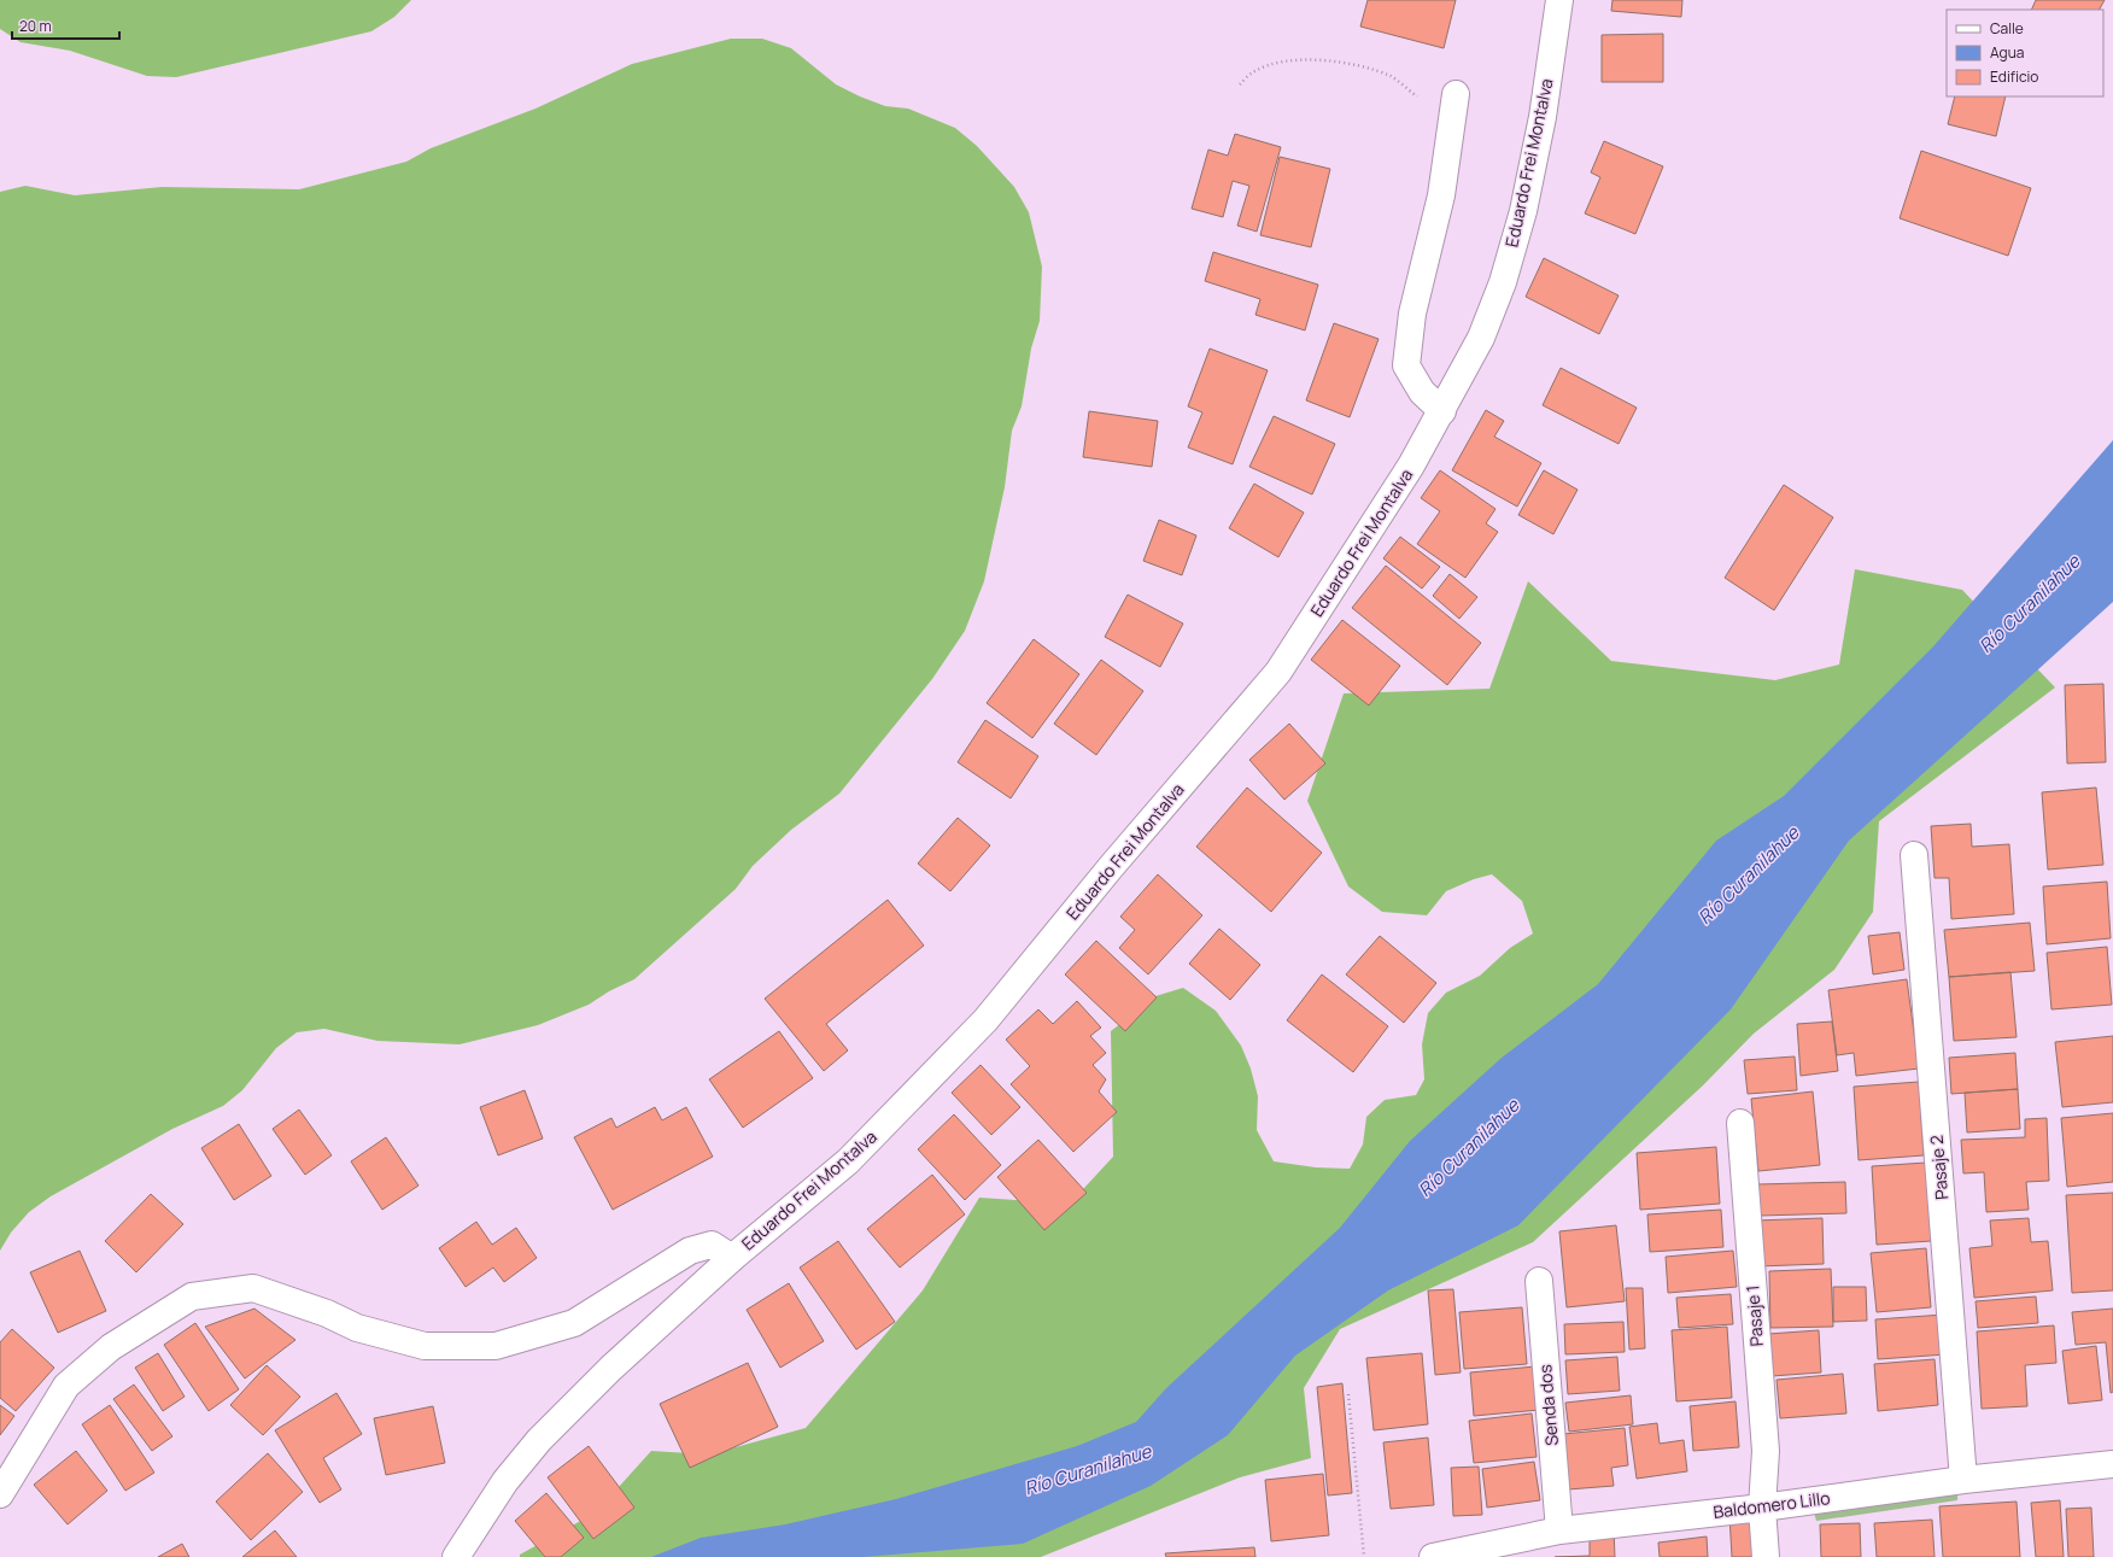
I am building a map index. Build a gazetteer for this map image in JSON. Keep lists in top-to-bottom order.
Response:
{
  "streets": {
    "street": [
      "Eduardo Frei Montalva",
      "Pasaje 2",
      "Pasaje 1",
      "Senda dos",
      "Baldomero Lillo"
    ]
  },
  "crossings": [
    ["Pasaje 2", "Baldomero Lillo"],
    ["Pasaje 1", "Baldomero Lillo"],
    ["Senda dos", "Baldomero Lillo"]
  ],
  "water": ["Río Curanilahue"],
  "legend": ["Calle", "Agua", "Edificio"],
  "scale_bar": "20 m"
}
